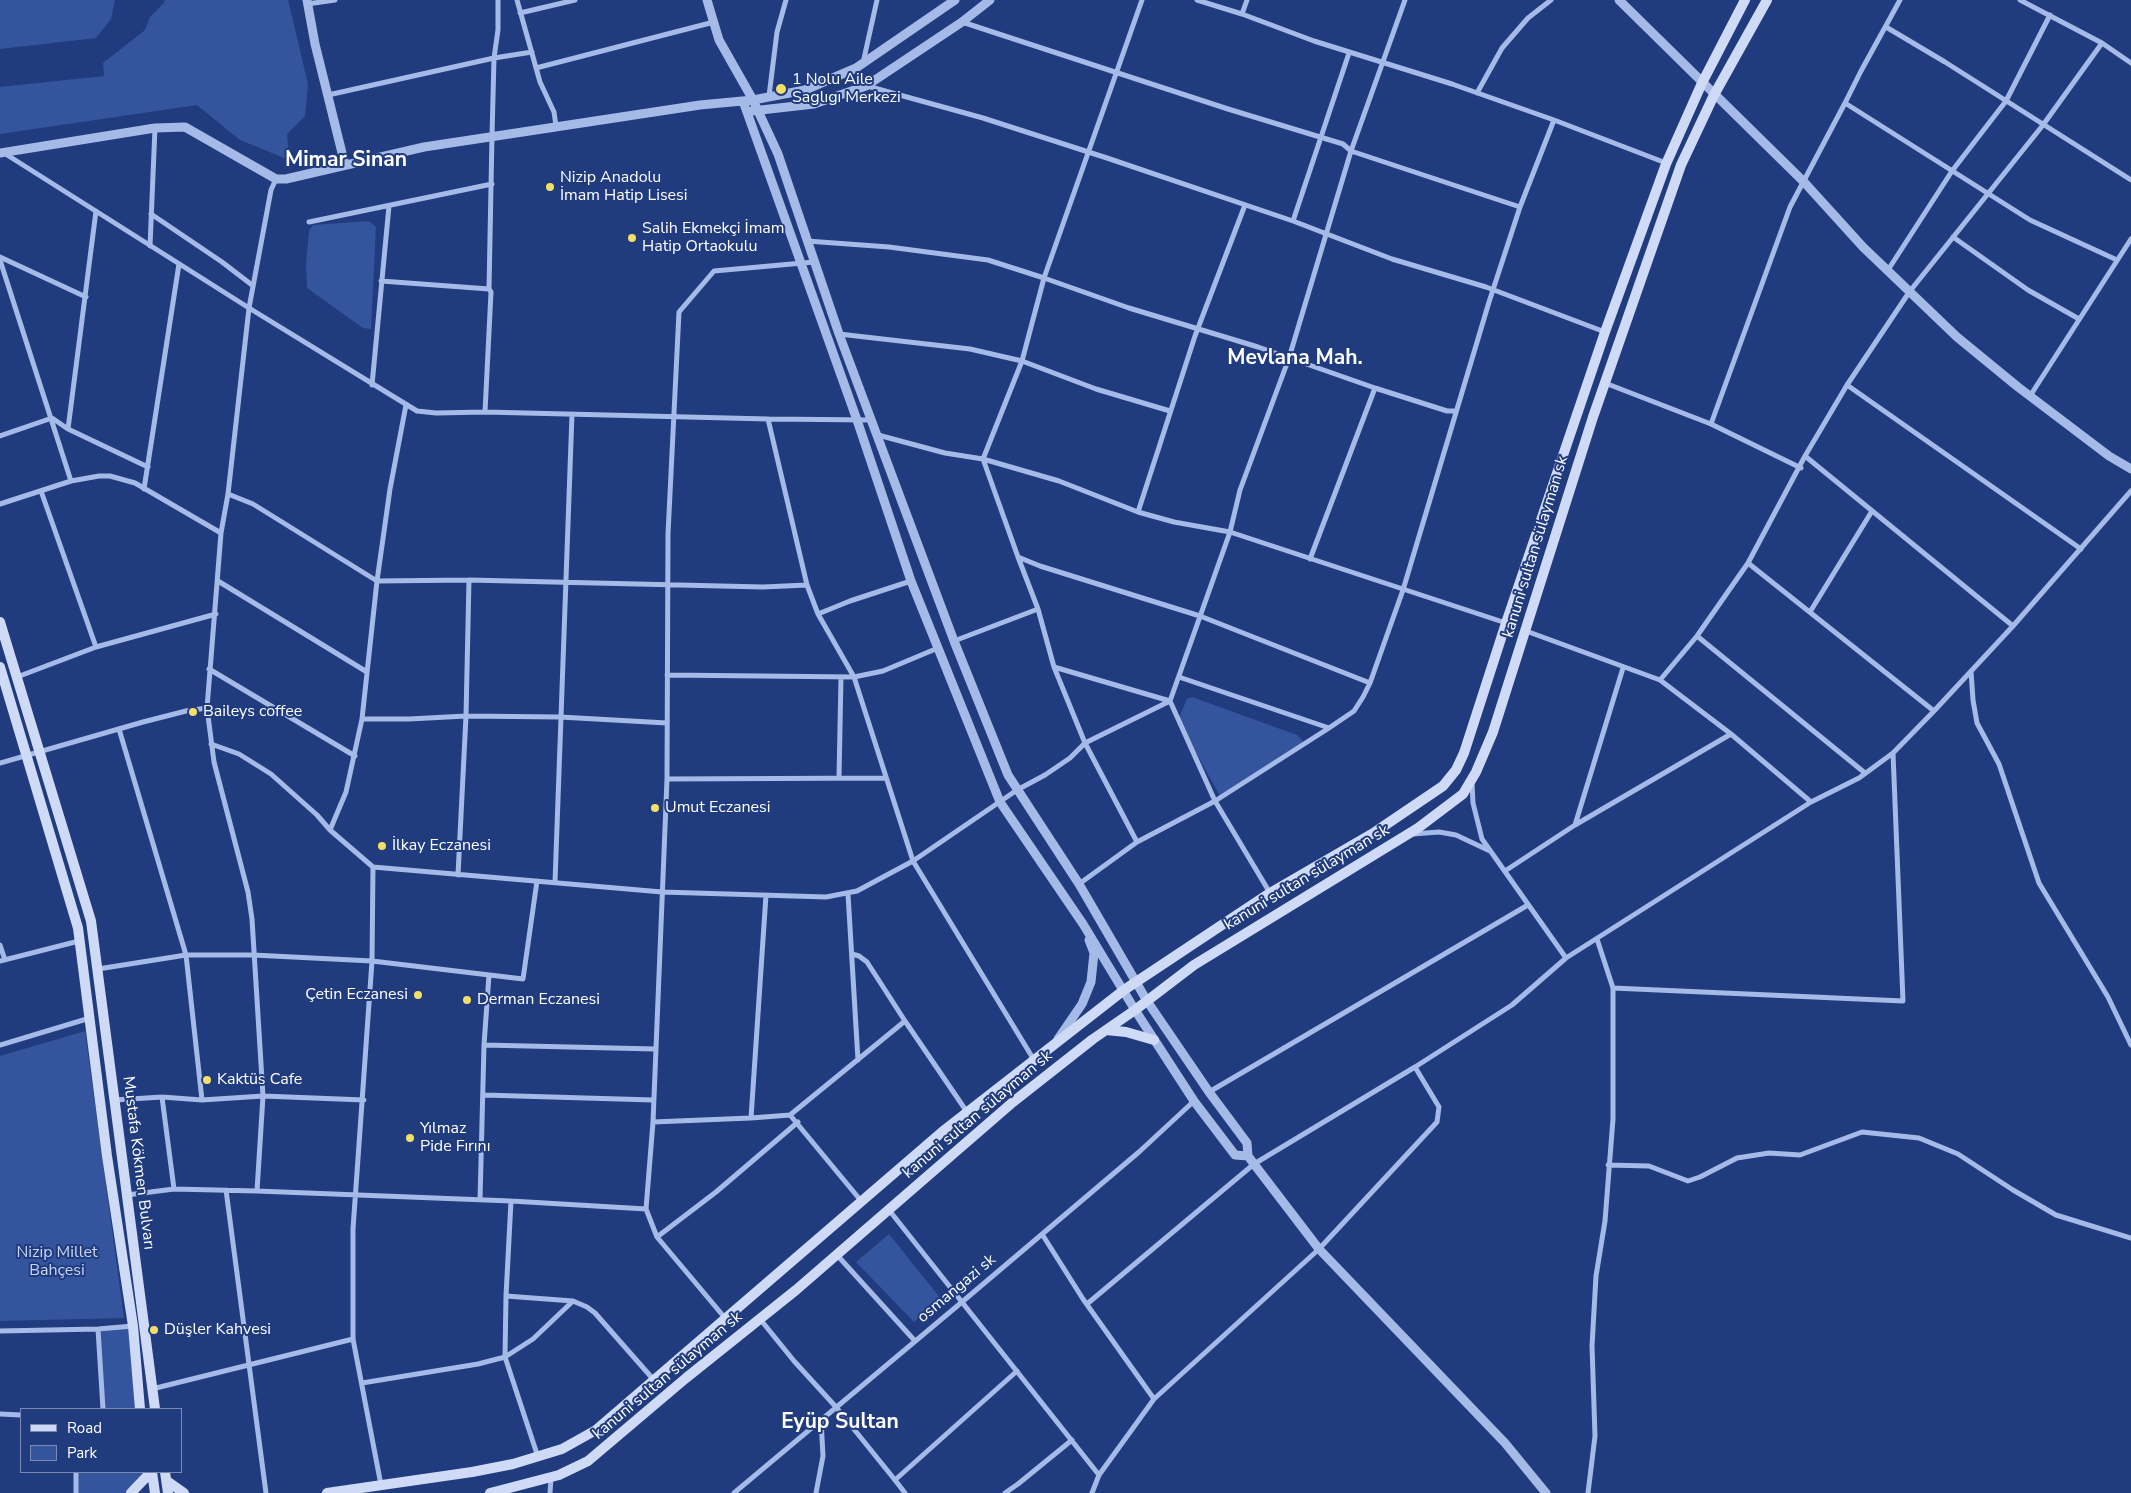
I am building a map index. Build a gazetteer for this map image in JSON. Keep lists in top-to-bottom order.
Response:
{
  "streets": {
    "main road": ["kanuni sultan sülayman sk", "Mustafa Kökmen Bulvarı"],
    "street": ["osmangazi sk"]
  },
  "districts": ["Mimar Sinan", "Mevlana Mah.", "Eyüp Sultan"],
  "parks": ["Nizip Millet Bahçesi"],
  "places": [
    "1 Nolu Aile Saglıgı Merkezi",
    "Nizip Anadolu İmam Hatip Lisesi",
    "Salih Ekmekçi İmam Hatip Ortaokulu",
    "Baileys coffee",
    "Umut Eczanesi",
    "İlkay Eczanesi",
    "Çetin Eczanesi",
    "Derman Eczanesi",
    "Kaktüs Cafe",
    "Yılmaz Pide Fırını",
    "Düşler Kahvesi"
  ],
  "legend": ["Road", "Park"]
}
